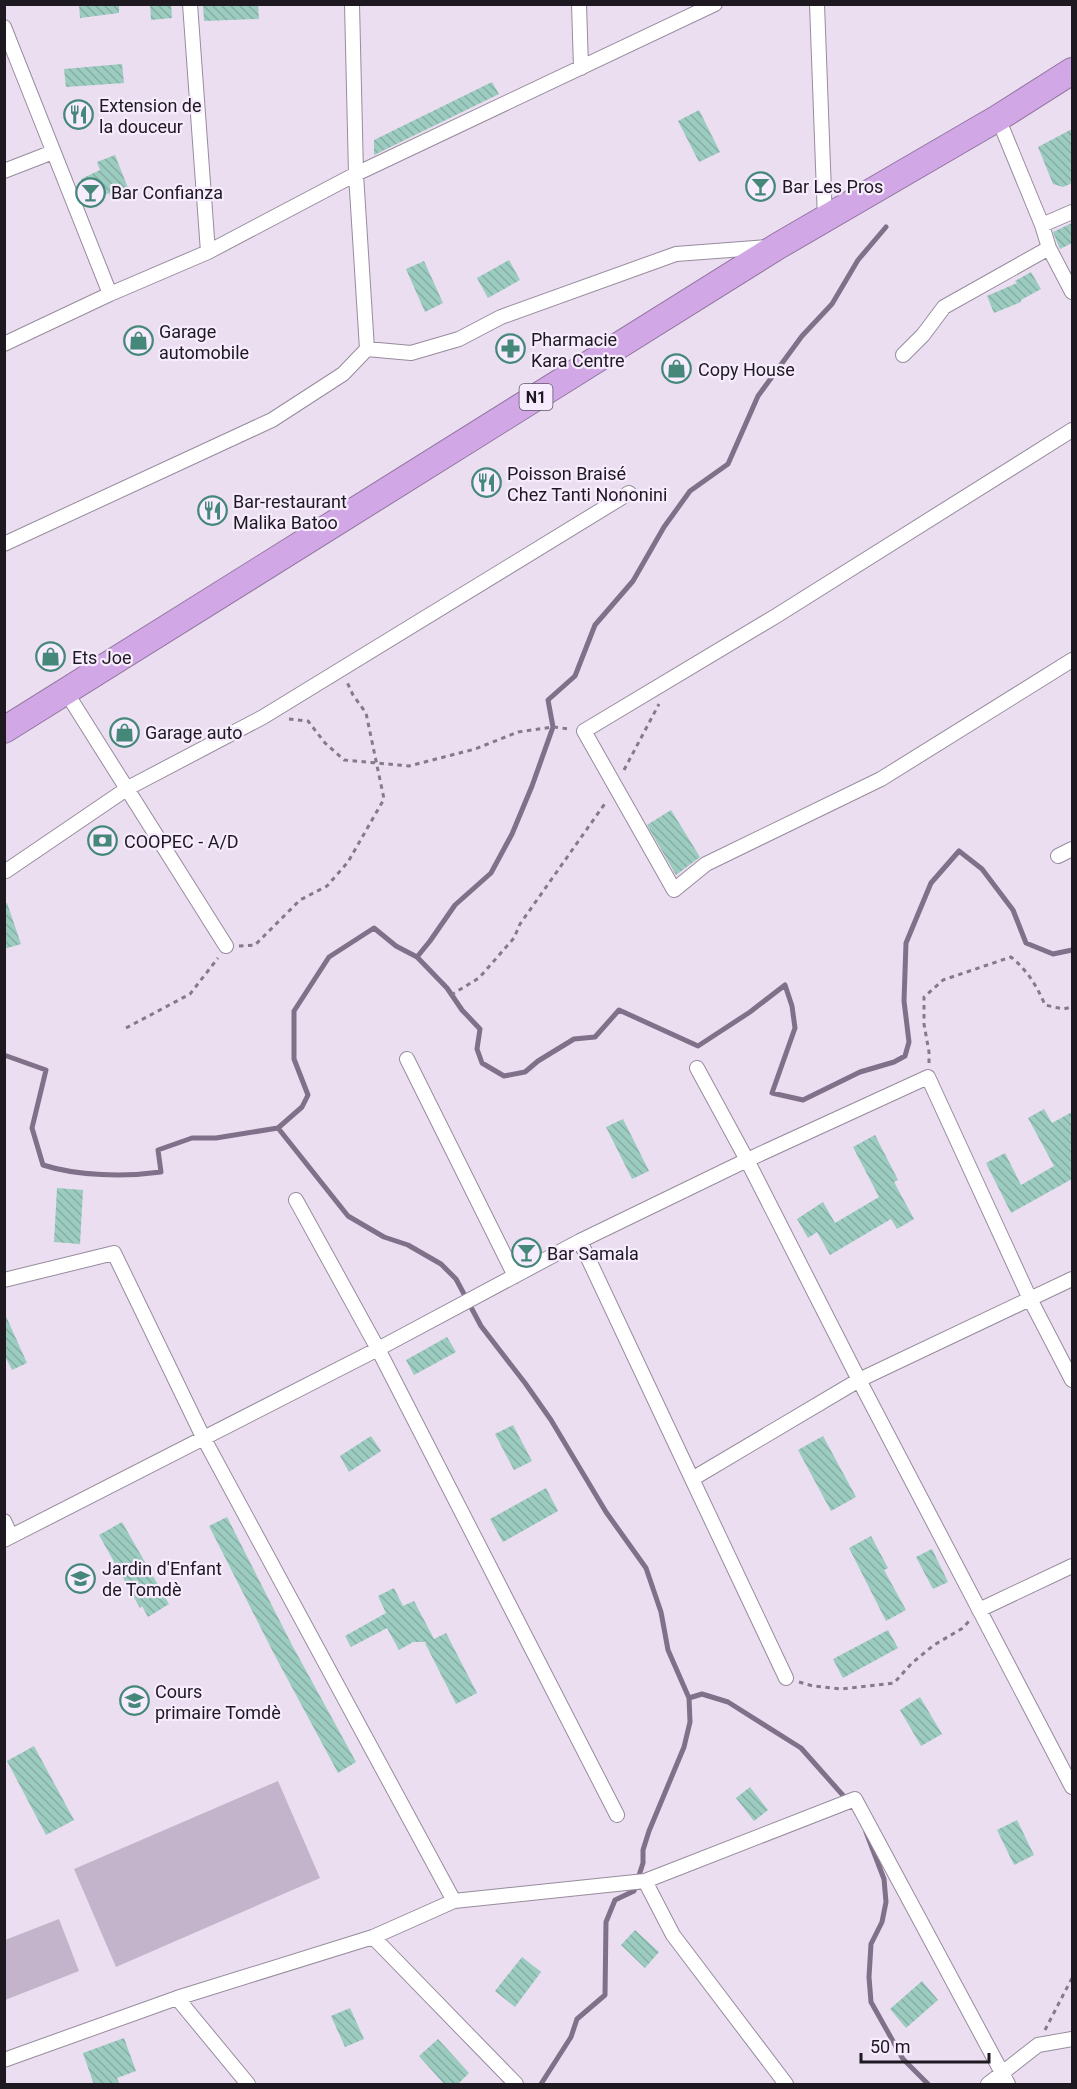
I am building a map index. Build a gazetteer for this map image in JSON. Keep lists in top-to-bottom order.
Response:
{
  "streets": {
    "highway": ["N1"]
  },
  "places": {
    "restaurant": ["Extension de la douceur", "Poisson Braisé Chez Tanti Nononini", "Bar-restaurant Malika Batoo"],
    "bar": ["Bar Les Pros", "Bar Confianza", "Bar Samala"],
    "shop": [
      "Garage automobile",
      "Copy House",
      "Ets Joe",
      "Garage auto"
    ],
    "pharmacy": ["Pharmacie Kara Centre"],
    "bank": ["COOPEC - A/D"],
    "school or university": ["Jardin d'Enfant de Tomdè", "Cours primaire Tomdè"]
  },
  "scale_bar": "50 m"
}
